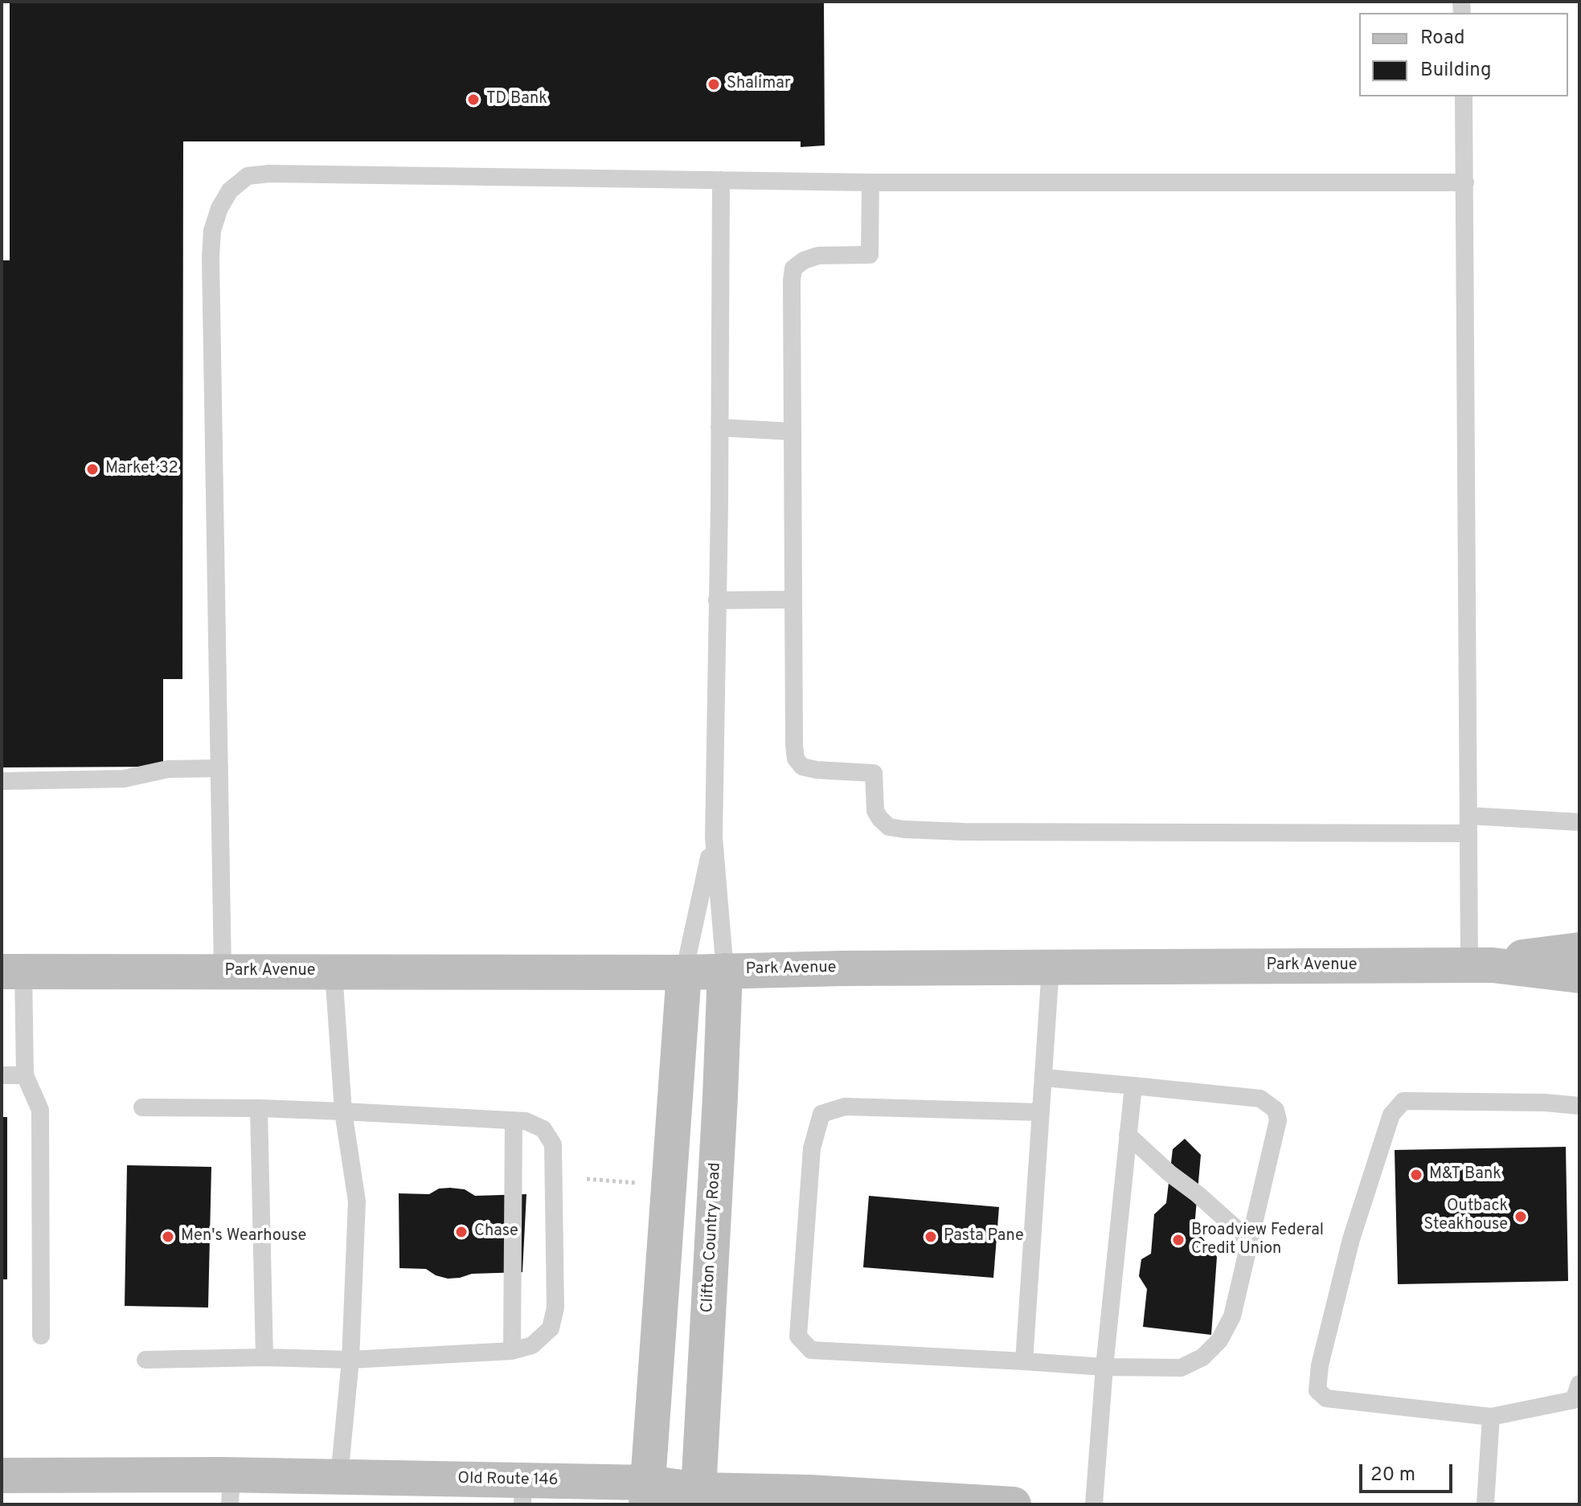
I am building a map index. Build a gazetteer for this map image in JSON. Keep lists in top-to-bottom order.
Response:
{
  "streets": {
    "street": ["Park Avenue", "Clifton Country Road", "Old Route 146"]
  },
  "crossings": [
    ["Park Avenue", "Clifton Country Road"],
    ["Clifton Country Road", "Old Route 146"]
  ],
  "places": [
    "Shalimar",
    "TD Bank",
    "Market 32",
    "M&T Bank",
    "Outback Steakhouse",
    "Chase",
    "Men's Wearhouse",
    "Pasta Pane",
    "Broadview Federal Credit Union"
  ],
  "legend": ["Road", "Building"],
  "scale_bar": "20 m"
}
